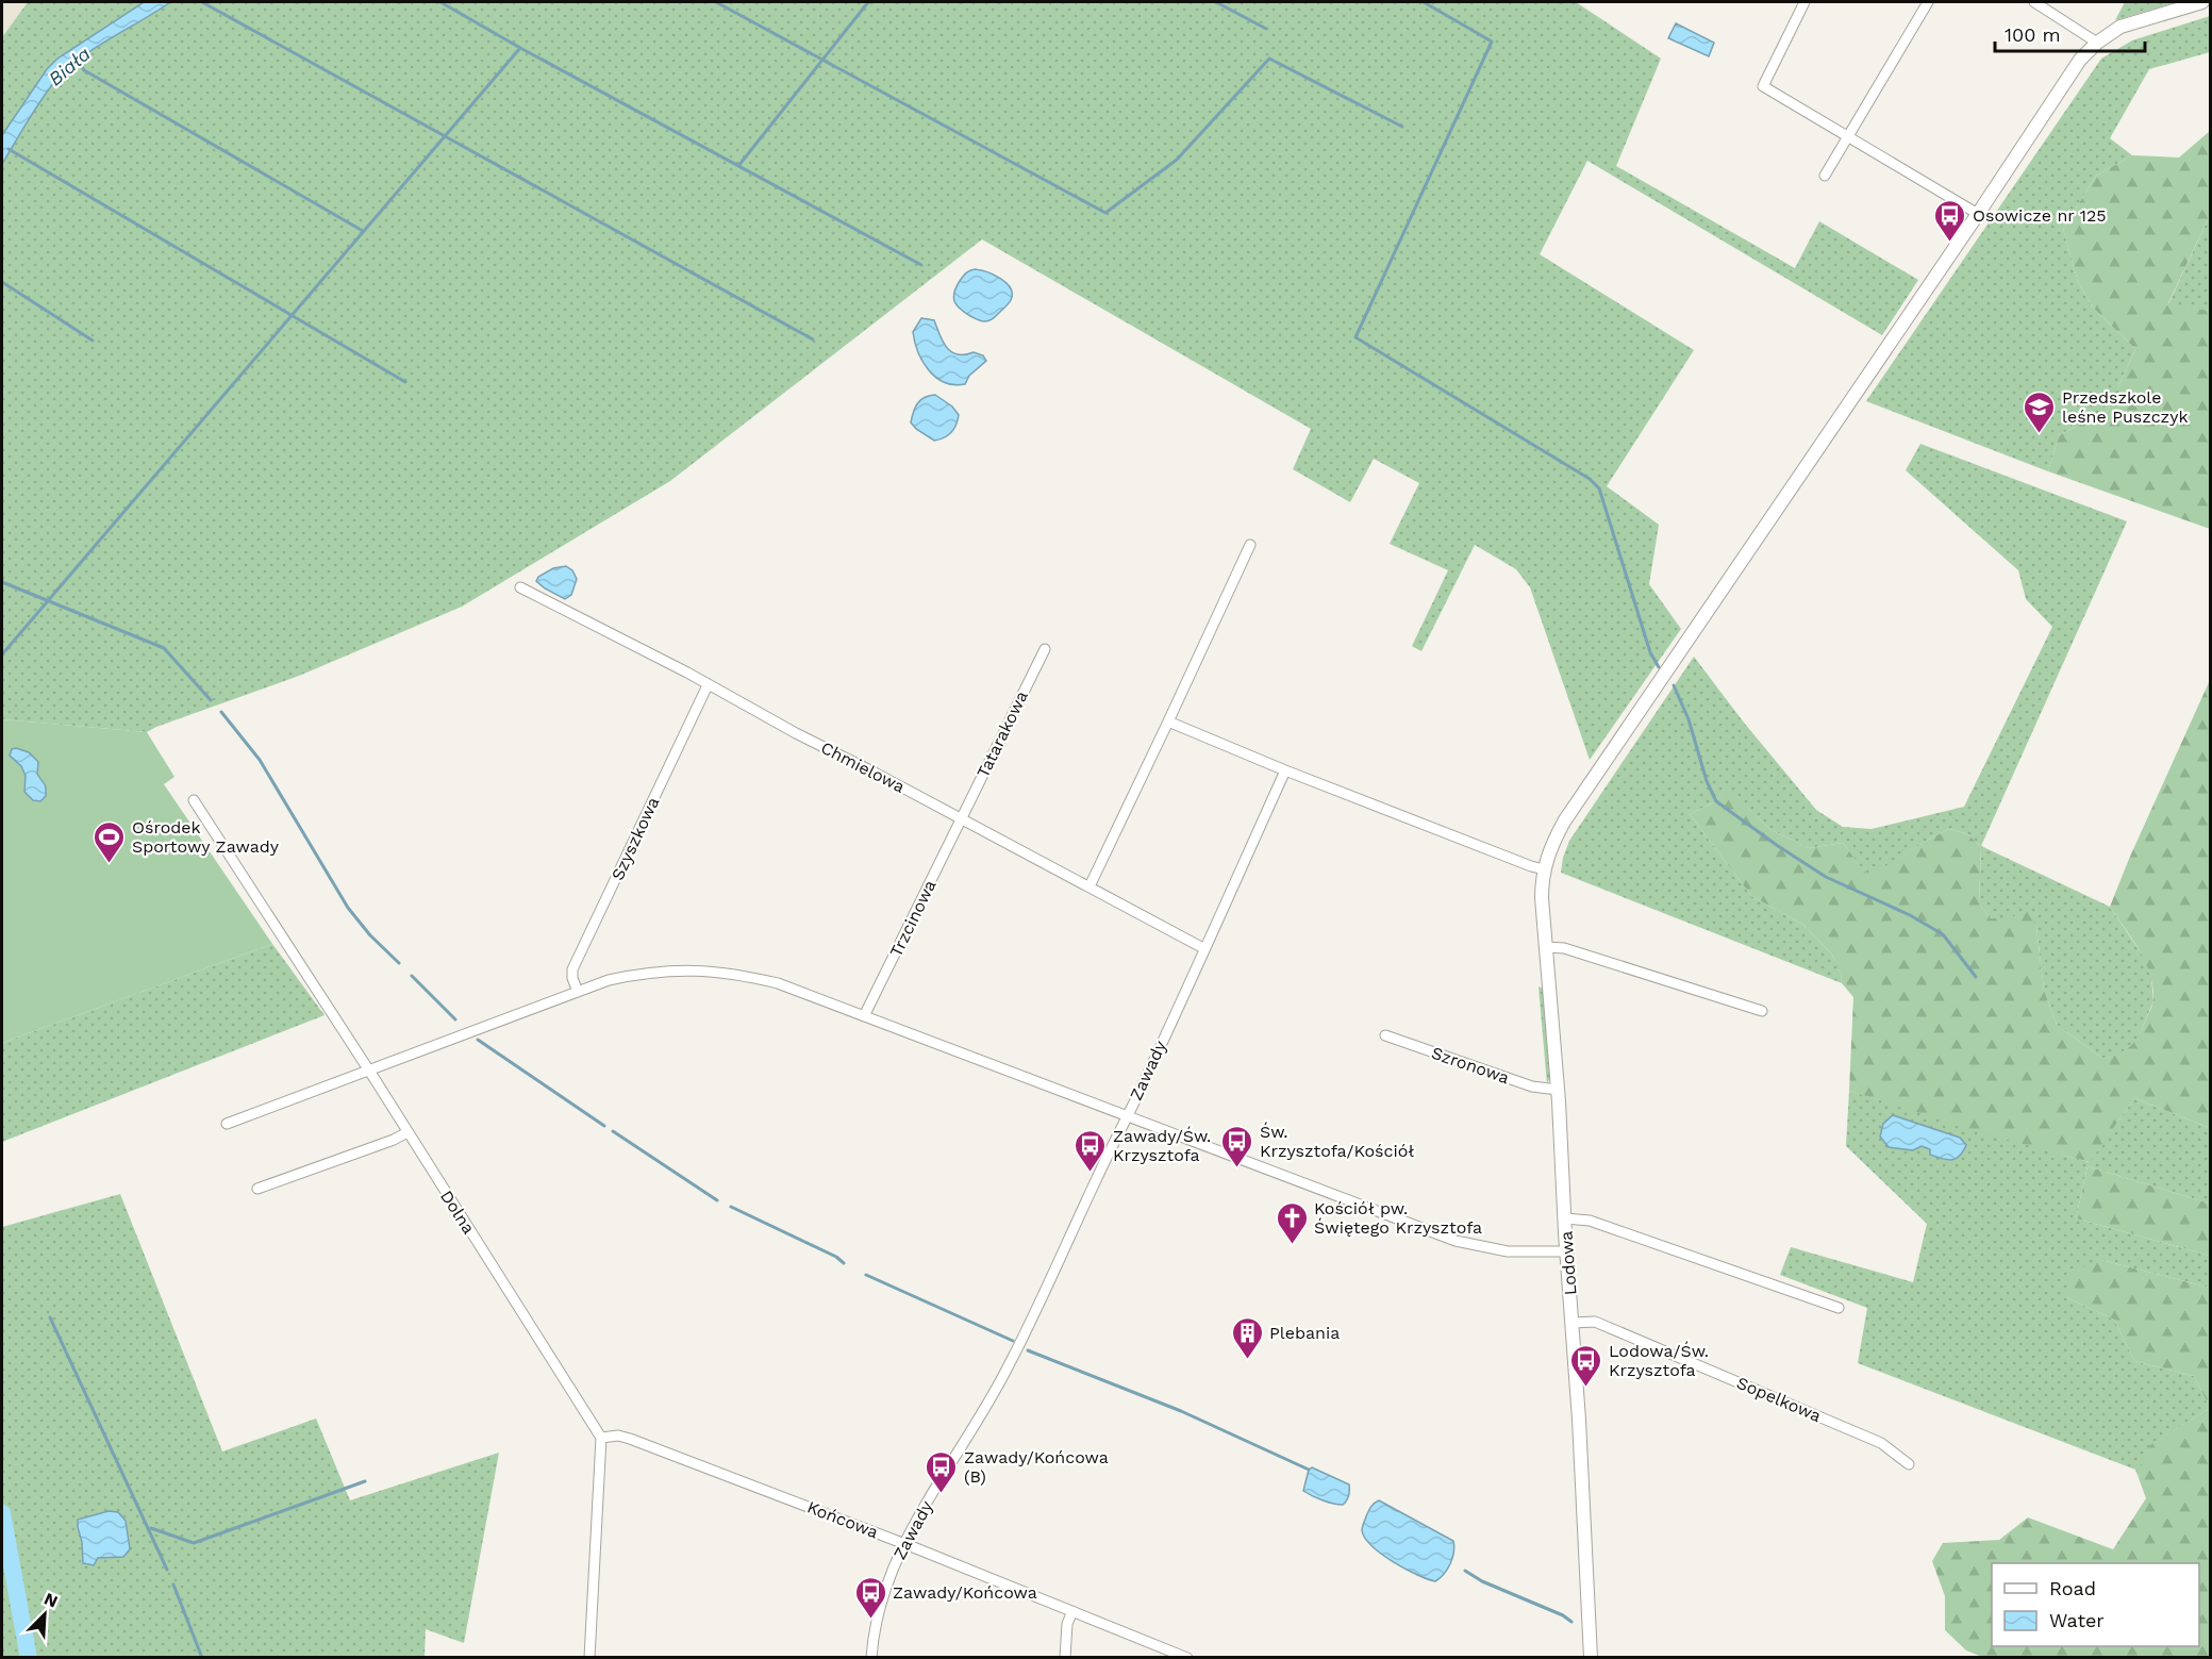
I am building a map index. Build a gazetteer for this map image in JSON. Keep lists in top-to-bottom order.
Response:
{
  "streets": {
    "street": [
      "Tatarakowa",
      "Chmielowa",
      "Szyszkowa",
      "Trzcinowa",
      "Szronowa",
      "Zawady",
      "Dolna",
      "Lodowa",
      "Sopelkowa",
      "Końcowa"
    ]
  },
  "crossings": [
    ["Tatarakowa", "Chmielowa"],
    ["Tatarakowa", "Trzcinowa"],
    ["Chmielowa", "Szyszkowa"],
    ["Chmielowa", "Trzcinowa"],
    ["Chmielowa", "Zawady"],
    ["Szronowa", "Lodowa"],
    ["Zawady", "Końcowa"],
    ["Dolna", "Końcowa"],
    ["Lodowa", "Sopelkowa"]
  ],
  "water": ["Biała"],
  "places": {
    "bus stop": [
      "Osowicze nr 125",
      "Św. Krzysztofa/Kościół",
      "Zawady/Św. Krzysztofa",
      "Lodowa/Św. Krzysztofa",
      "Zawady/Końcowa (B)",
      "Zawady/Końcowa"
    ],
    "school or university": ["Przedszkole leśne Puszczyk"],
    "sports": ["Ośrodek Sportowy Zawady"],
    "church": ["Kościół pw. Świętego Krzysztofa"],
    "building": ["Plebania"]
  },
  "legend": ["Road", "Water"],
  "scale_bar": "100 m",
  "north": "top right"
}
